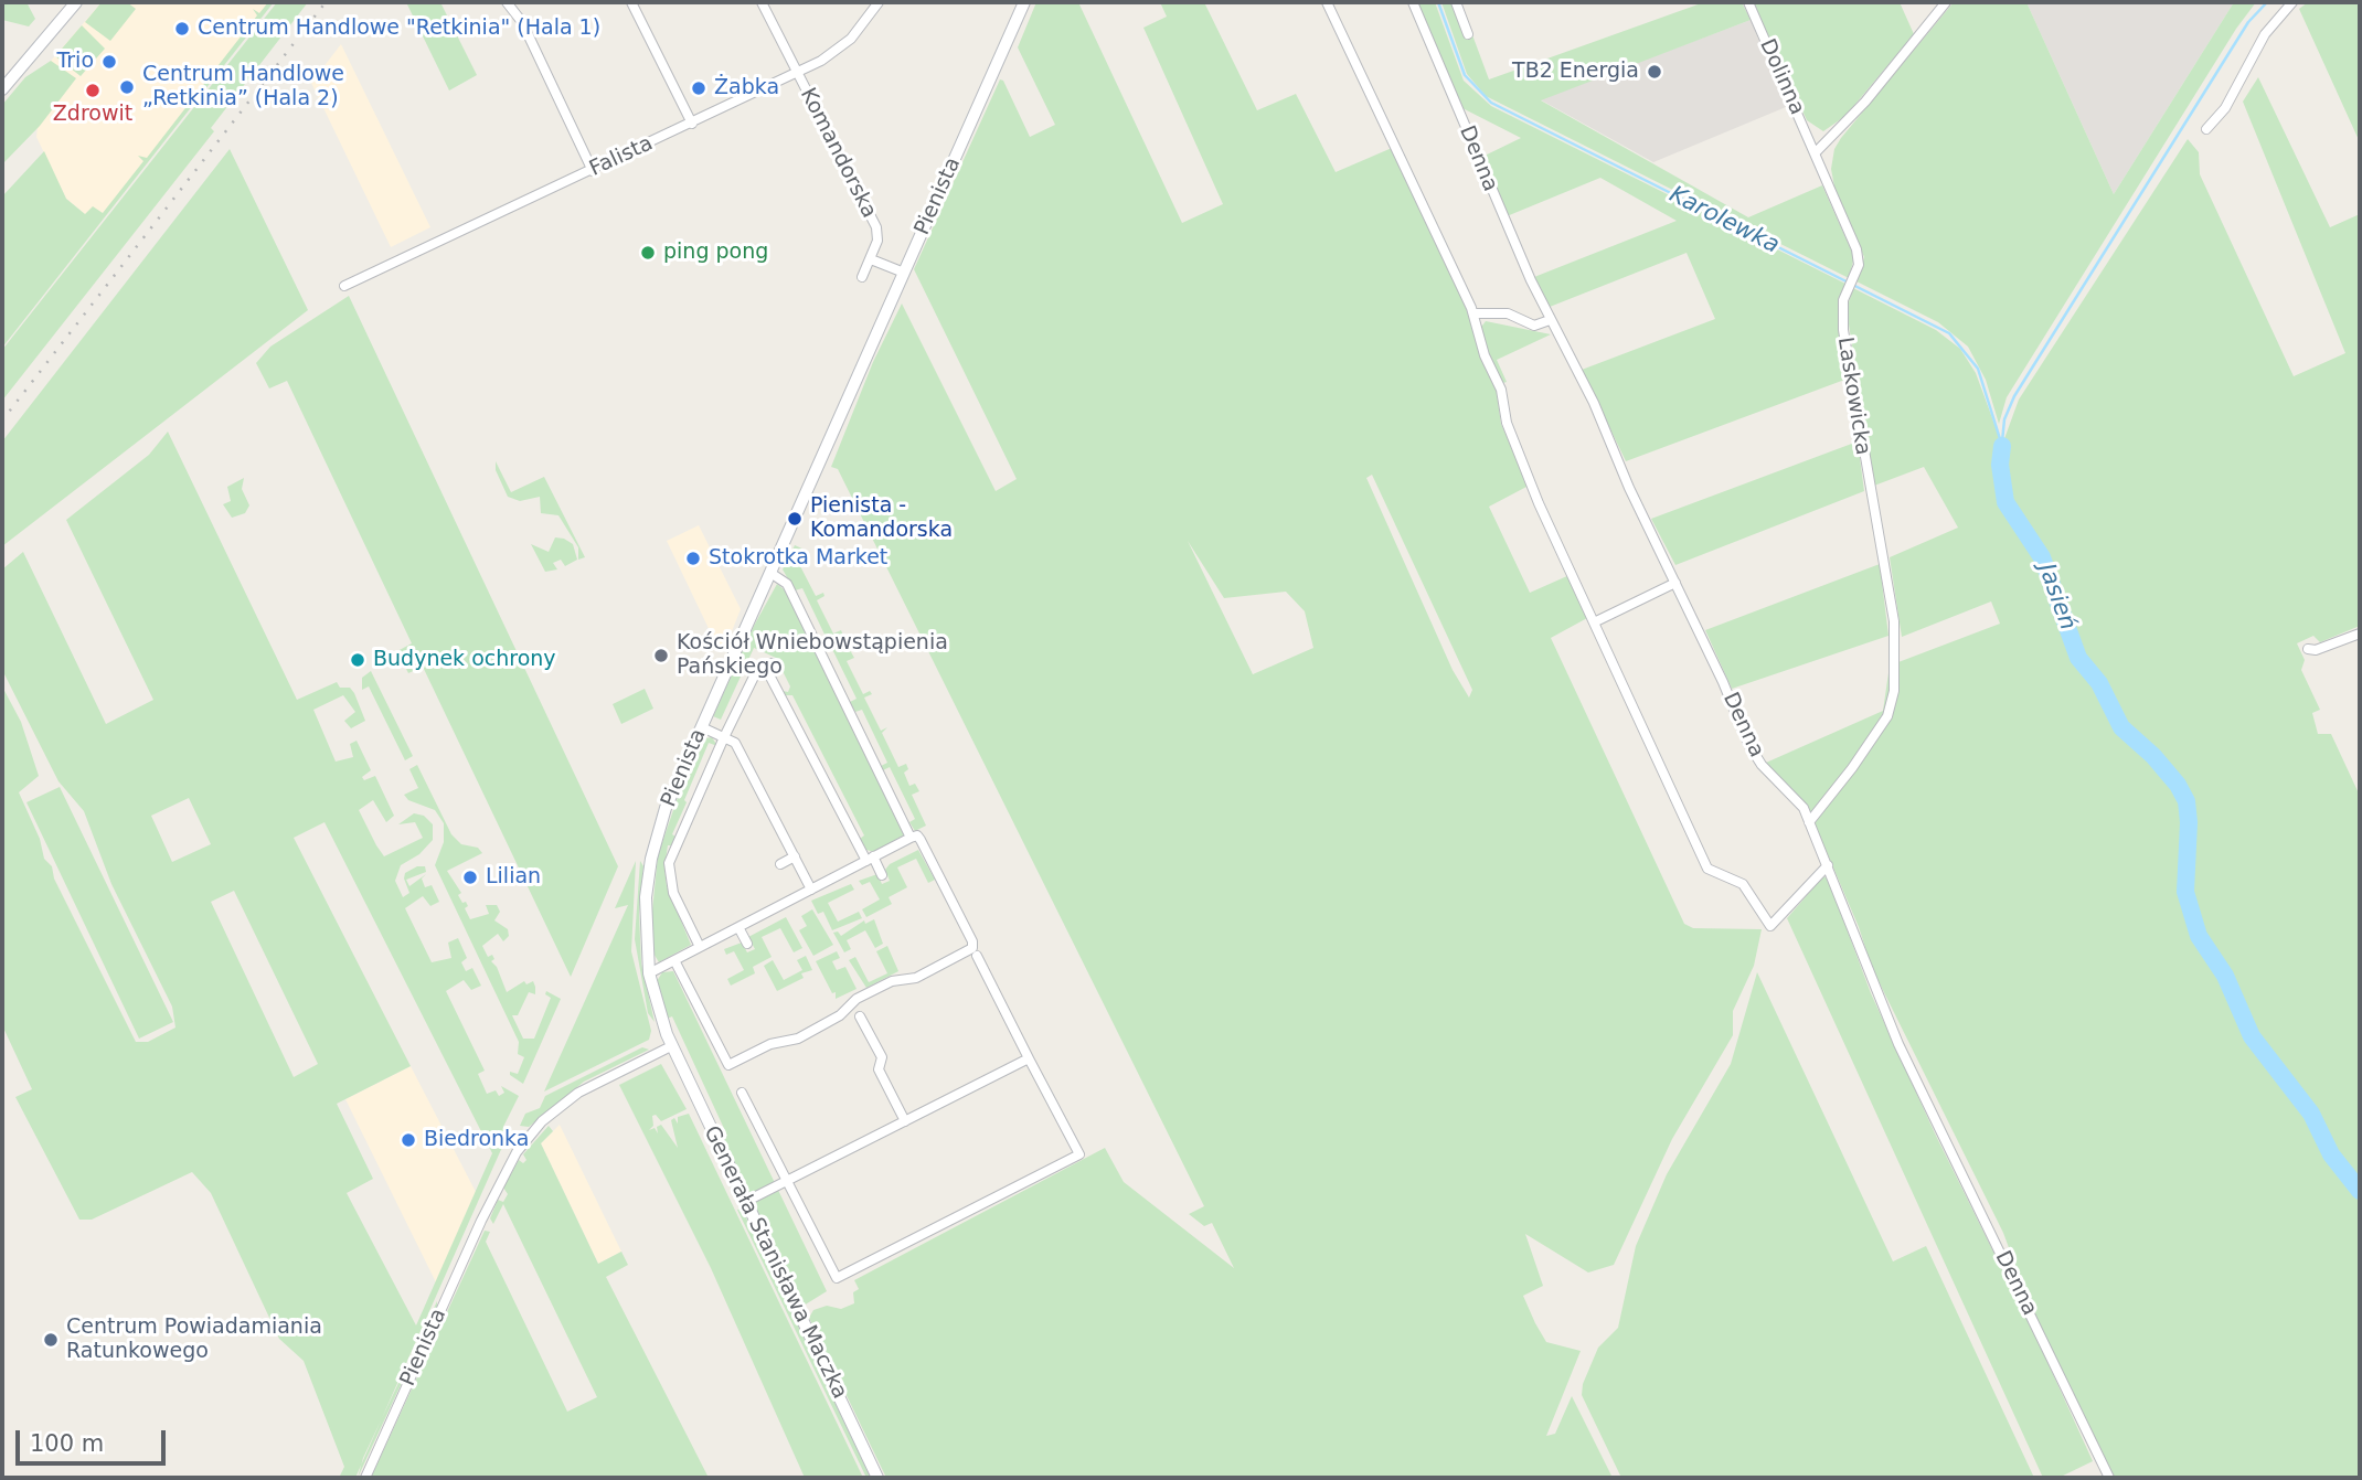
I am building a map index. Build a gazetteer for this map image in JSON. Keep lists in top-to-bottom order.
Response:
{
  "streets": {
    "street": [
      "Dolinna",
      "Komandorska",
      "Falista",
      "Denna",
      "Pienista",
      "Laskowicka",
      "Generała Stanisława Maczka"
    ]
  },
  "crossings": [
    ["Dolinna", "Laskowicka"],
    ["Komandorska", "Falista"],
    ["Denna", "Laskowicka"],
    ["Pienista", "Generała Stanisława Maczka"]
  ],
  "water": ["Karolewka", "Jasień"],
  "places": [
    "Centrum Handlowe \"Retkinia\" (Hala 1)",
    "Trio",
    "TB2 Energia",
    "Centrum Handlowe „Retkinia” (Hala 2)",
    "Żabka",
    "Zdrowit",
    "ping pong",
    "Pienista - Komandorska",
    "Stokrotka Market",
    "Kościół Wniebowstąpienia Pańskiego",
    "Budynek ochrony",
    "Lilian",
    "Biedronka",
    "Centrum Powiadamiania Ratunkowego"
  ],
  "scale_bar": "100 m"
}
